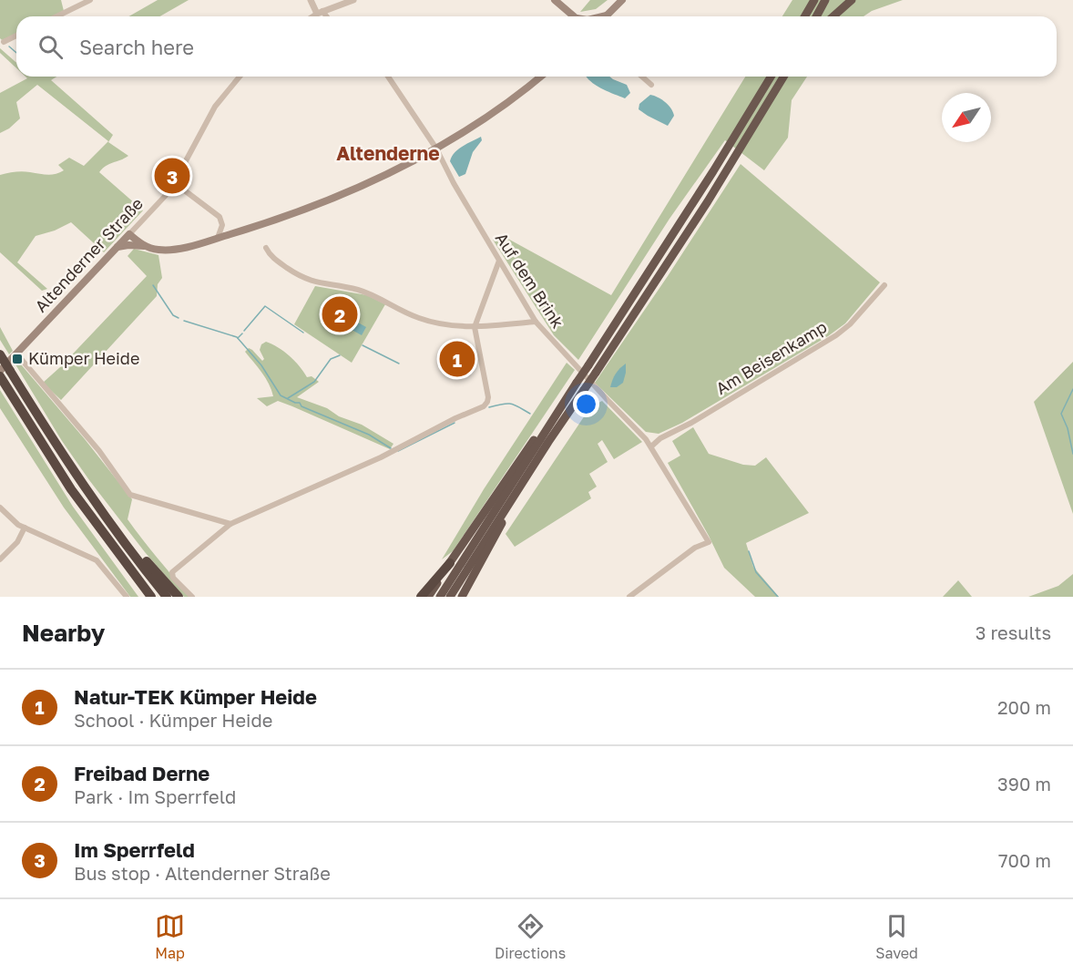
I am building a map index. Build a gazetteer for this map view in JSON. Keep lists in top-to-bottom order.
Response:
{
  "streets": {
    "main road": ["Altenderner Straße"],
    "street": ["Auf dem Brink", "Am Beisenkamp"]
  },
  "crossings": [
    ["Auf dem Brink", "Am Beisenkamp"]
  ],
  "districts": ["Altenderne"],
  "places": {
    "transit": ["Kümper Heide"]
  },
  "north": "bottom left",
  "page": {
    "search": "Search here",
    "pins": ["3", "2", "1"],
    "heading": ["Nearby", "3 results"],
    "list": [
      {
        "mark": "1",
        "name": "Natur-TEK Kümper Heide",
        "note": "School · Kümper Heide",
        "value": "200 m"
      },
      {
        "mark": "2",
        "name": "Freibad Derne",
        "note": "Park · Im Sperrfeld",
        "value": "390 m"
      },
      {
        "mark": "3",
        "name": "Im Sperrfeld",
        "note": "Bus stop · Altenderner Straße",
        "value": "700 m"
      }
    ],
    "nav": ["Map", "Directions", "Saved"]
  }
}
